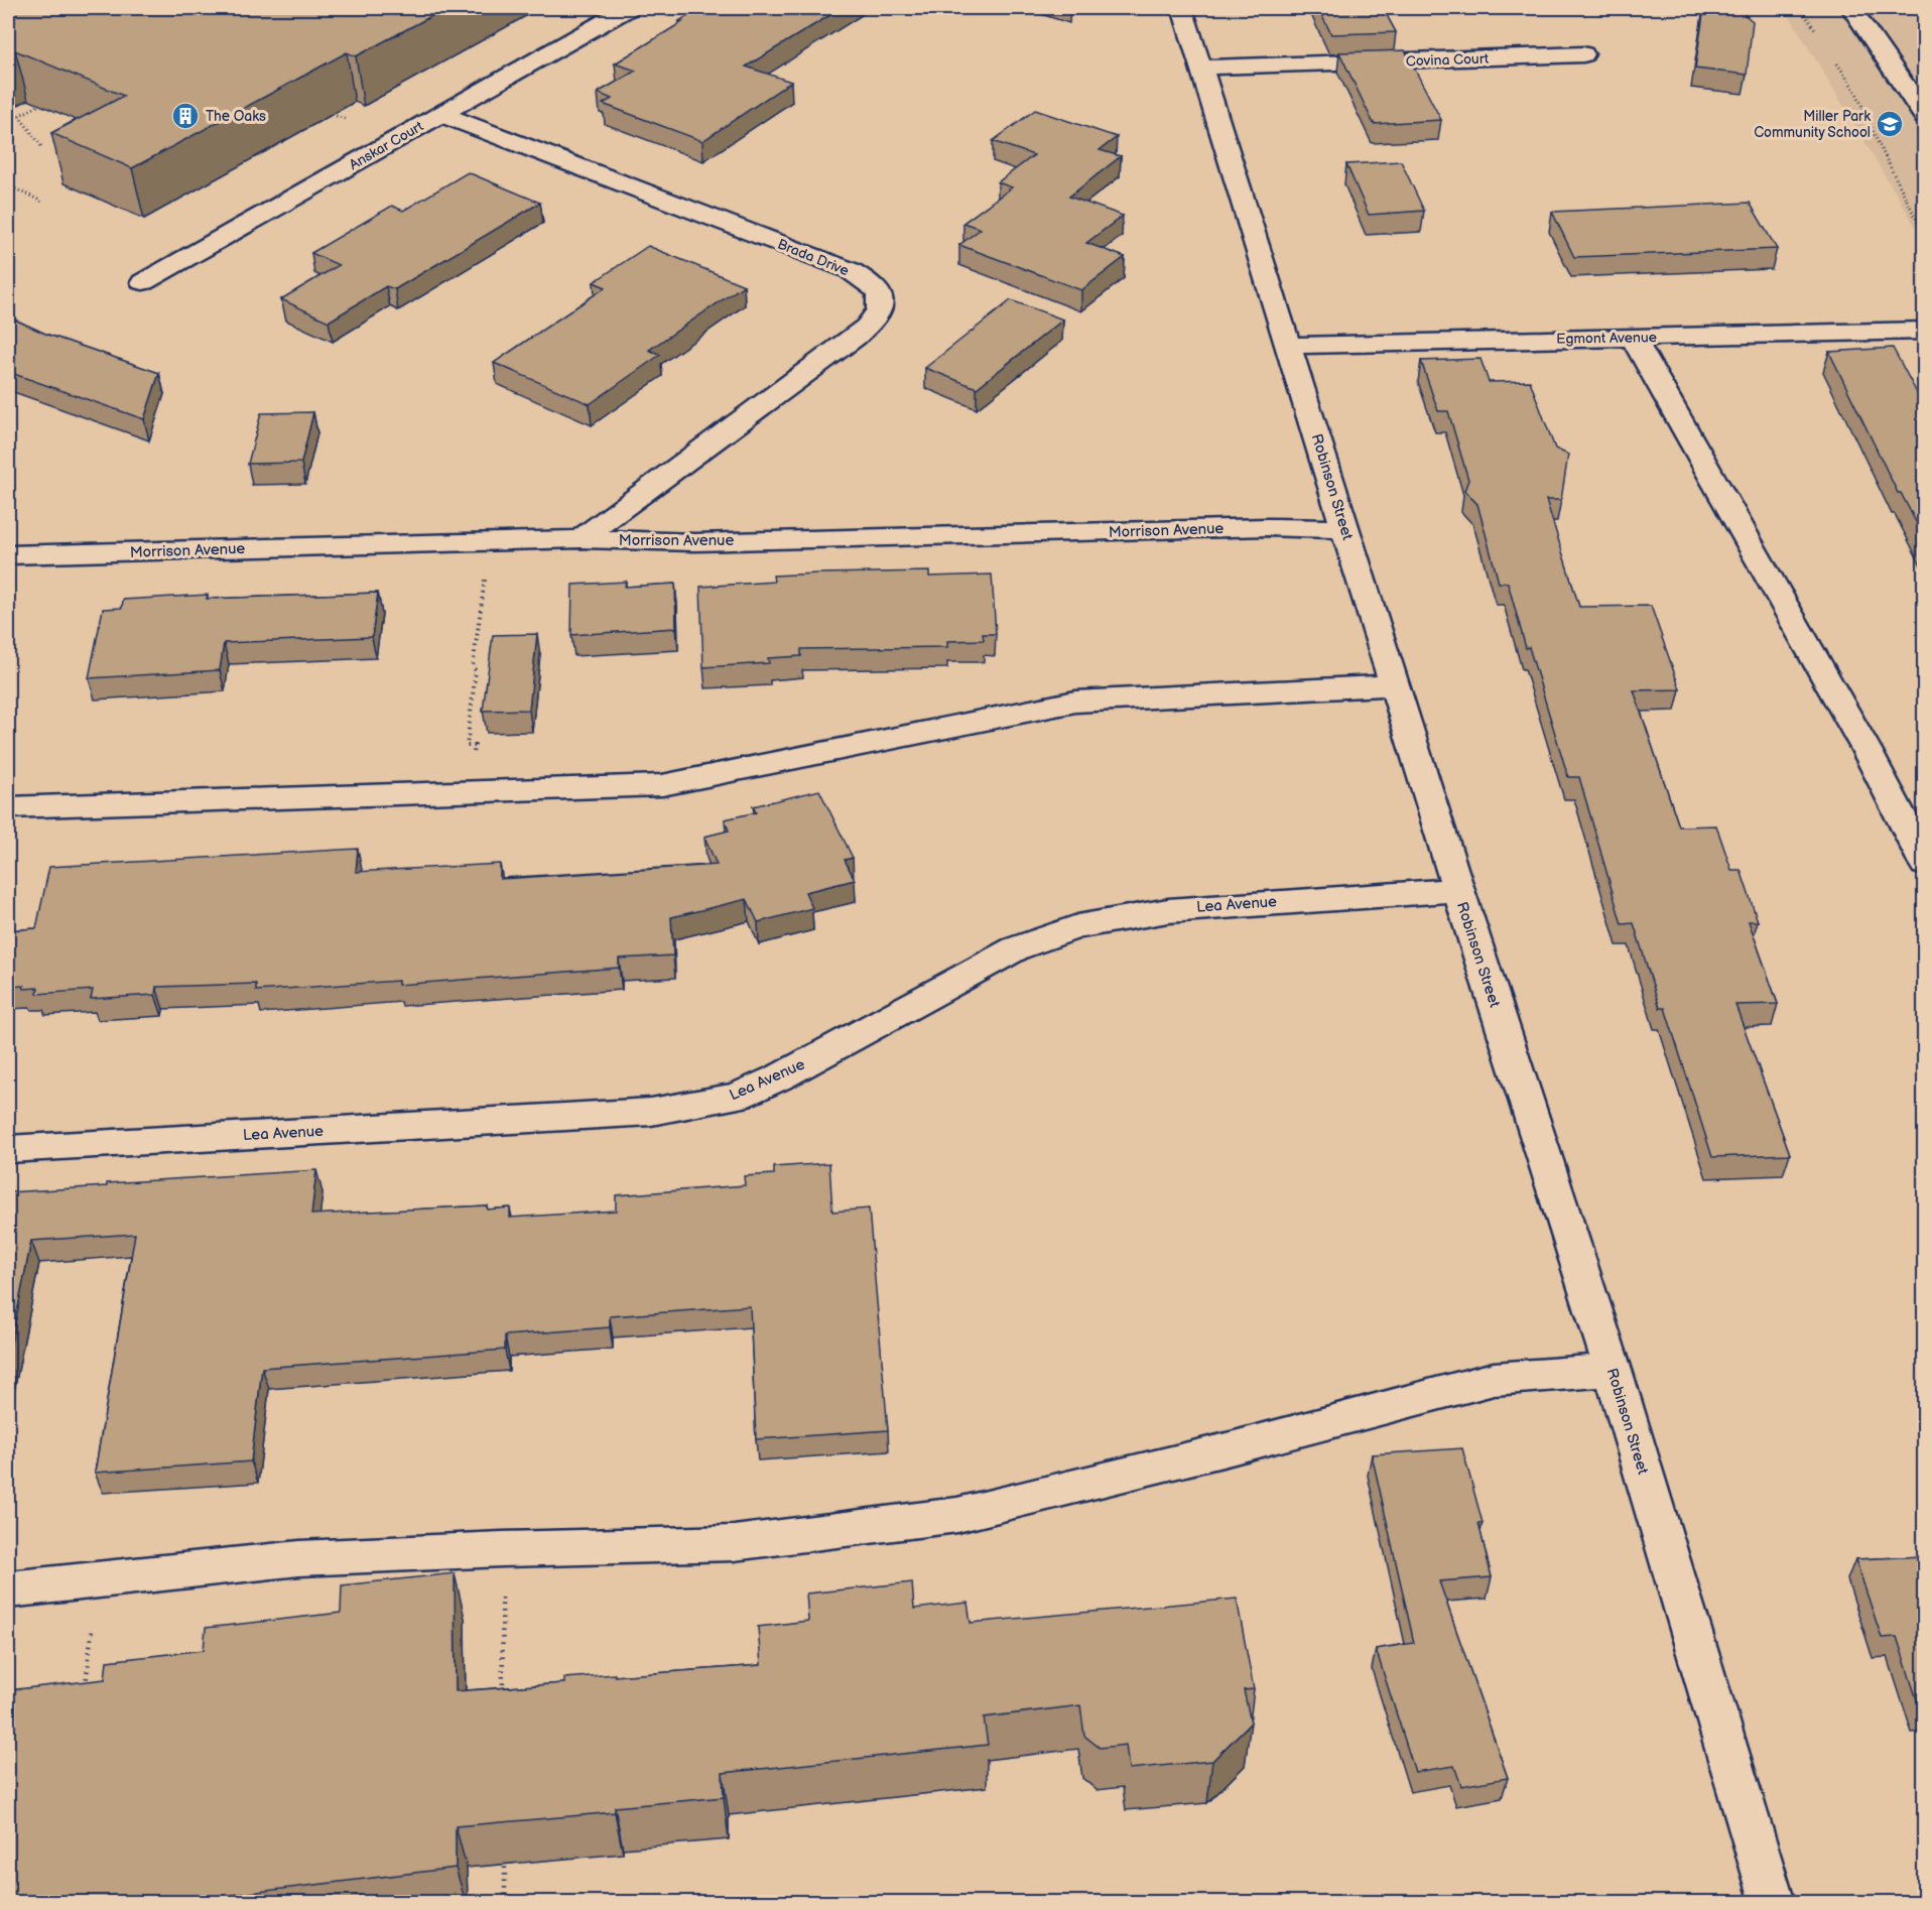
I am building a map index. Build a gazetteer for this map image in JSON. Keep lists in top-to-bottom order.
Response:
{
  "streets": {
    "street": [
      "Covina Court",
      "Anskar Court",
      "Brada Drive",
      "Egmont Avenue",
      "Robinson Street",
      "Morrison Avenue",
      "Lea Avenue"
    ]
  },
  "crossings": [
    ["Covina Court", "Robinson Street"],
    ["Anskar Court", "Brada Drive"],
    ["Brada Drive", "Morrison Avenue"],
    ["Egmont Avenue", "Robinson Street"],
    ["Robinson Street", "Morrison Avenue"],
    ["Robinson Street", "Lea Avenue"]
  ],
  "places": {
    "building": ["The Oaks"],
    "school or university": ["Miller Park Community School"]
  }
}
